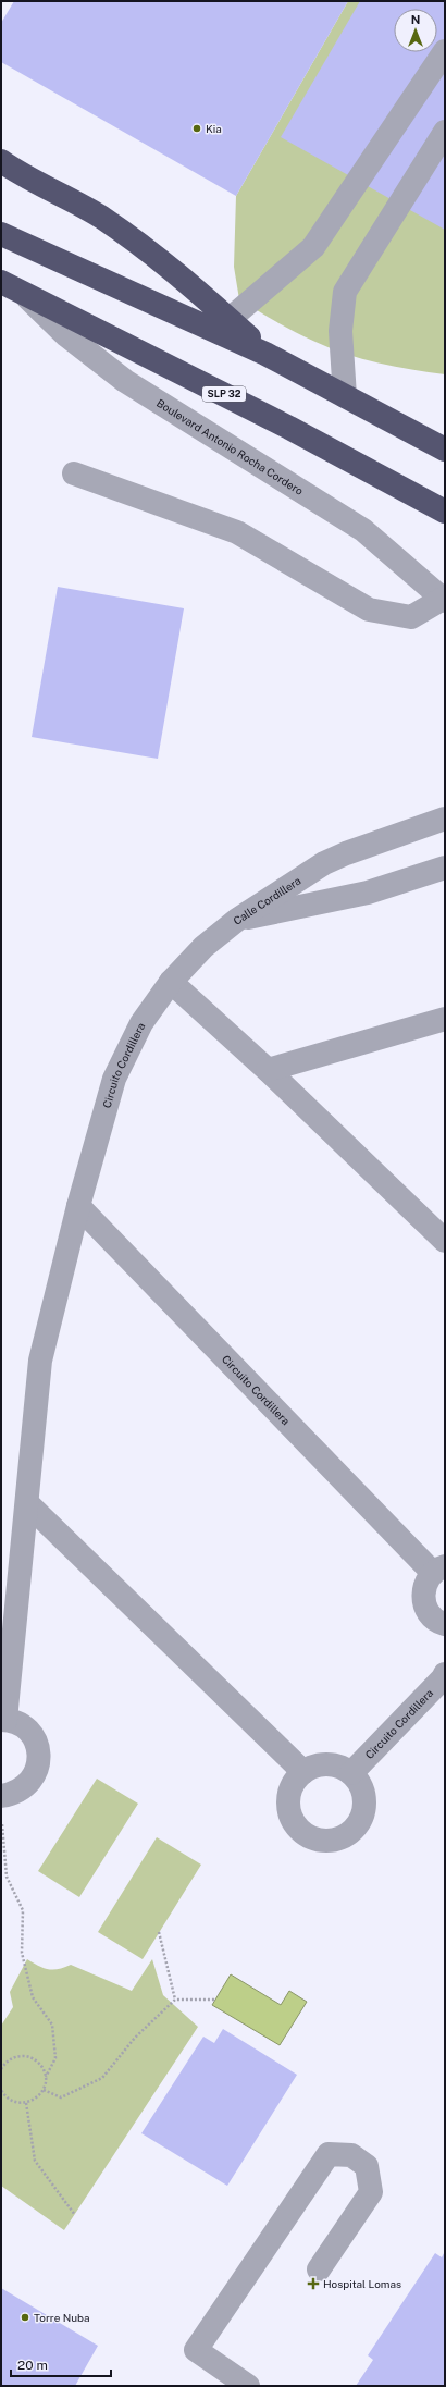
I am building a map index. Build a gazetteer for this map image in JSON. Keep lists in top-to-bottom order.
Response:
{
  "streets": {
    "highway": ["SLP 32"],
    "street": ["Boulevard Antonio Rocha Cordero", "Calle Cordillera", "Circuito Cordillera"]
  },
  "crossings": [
    ["SLP 32", "Boulevard Antonio Rocha Cordero"],
    ["Calle Cordillera", "Circuito Cordillera"]
  ],
  "places": {
    "other": ["Kia", "Torre Nuba"],
    "health": ["Hospital Lomas"]
  },
  "scale_bar": "20 m",
  "north": "top"
}
